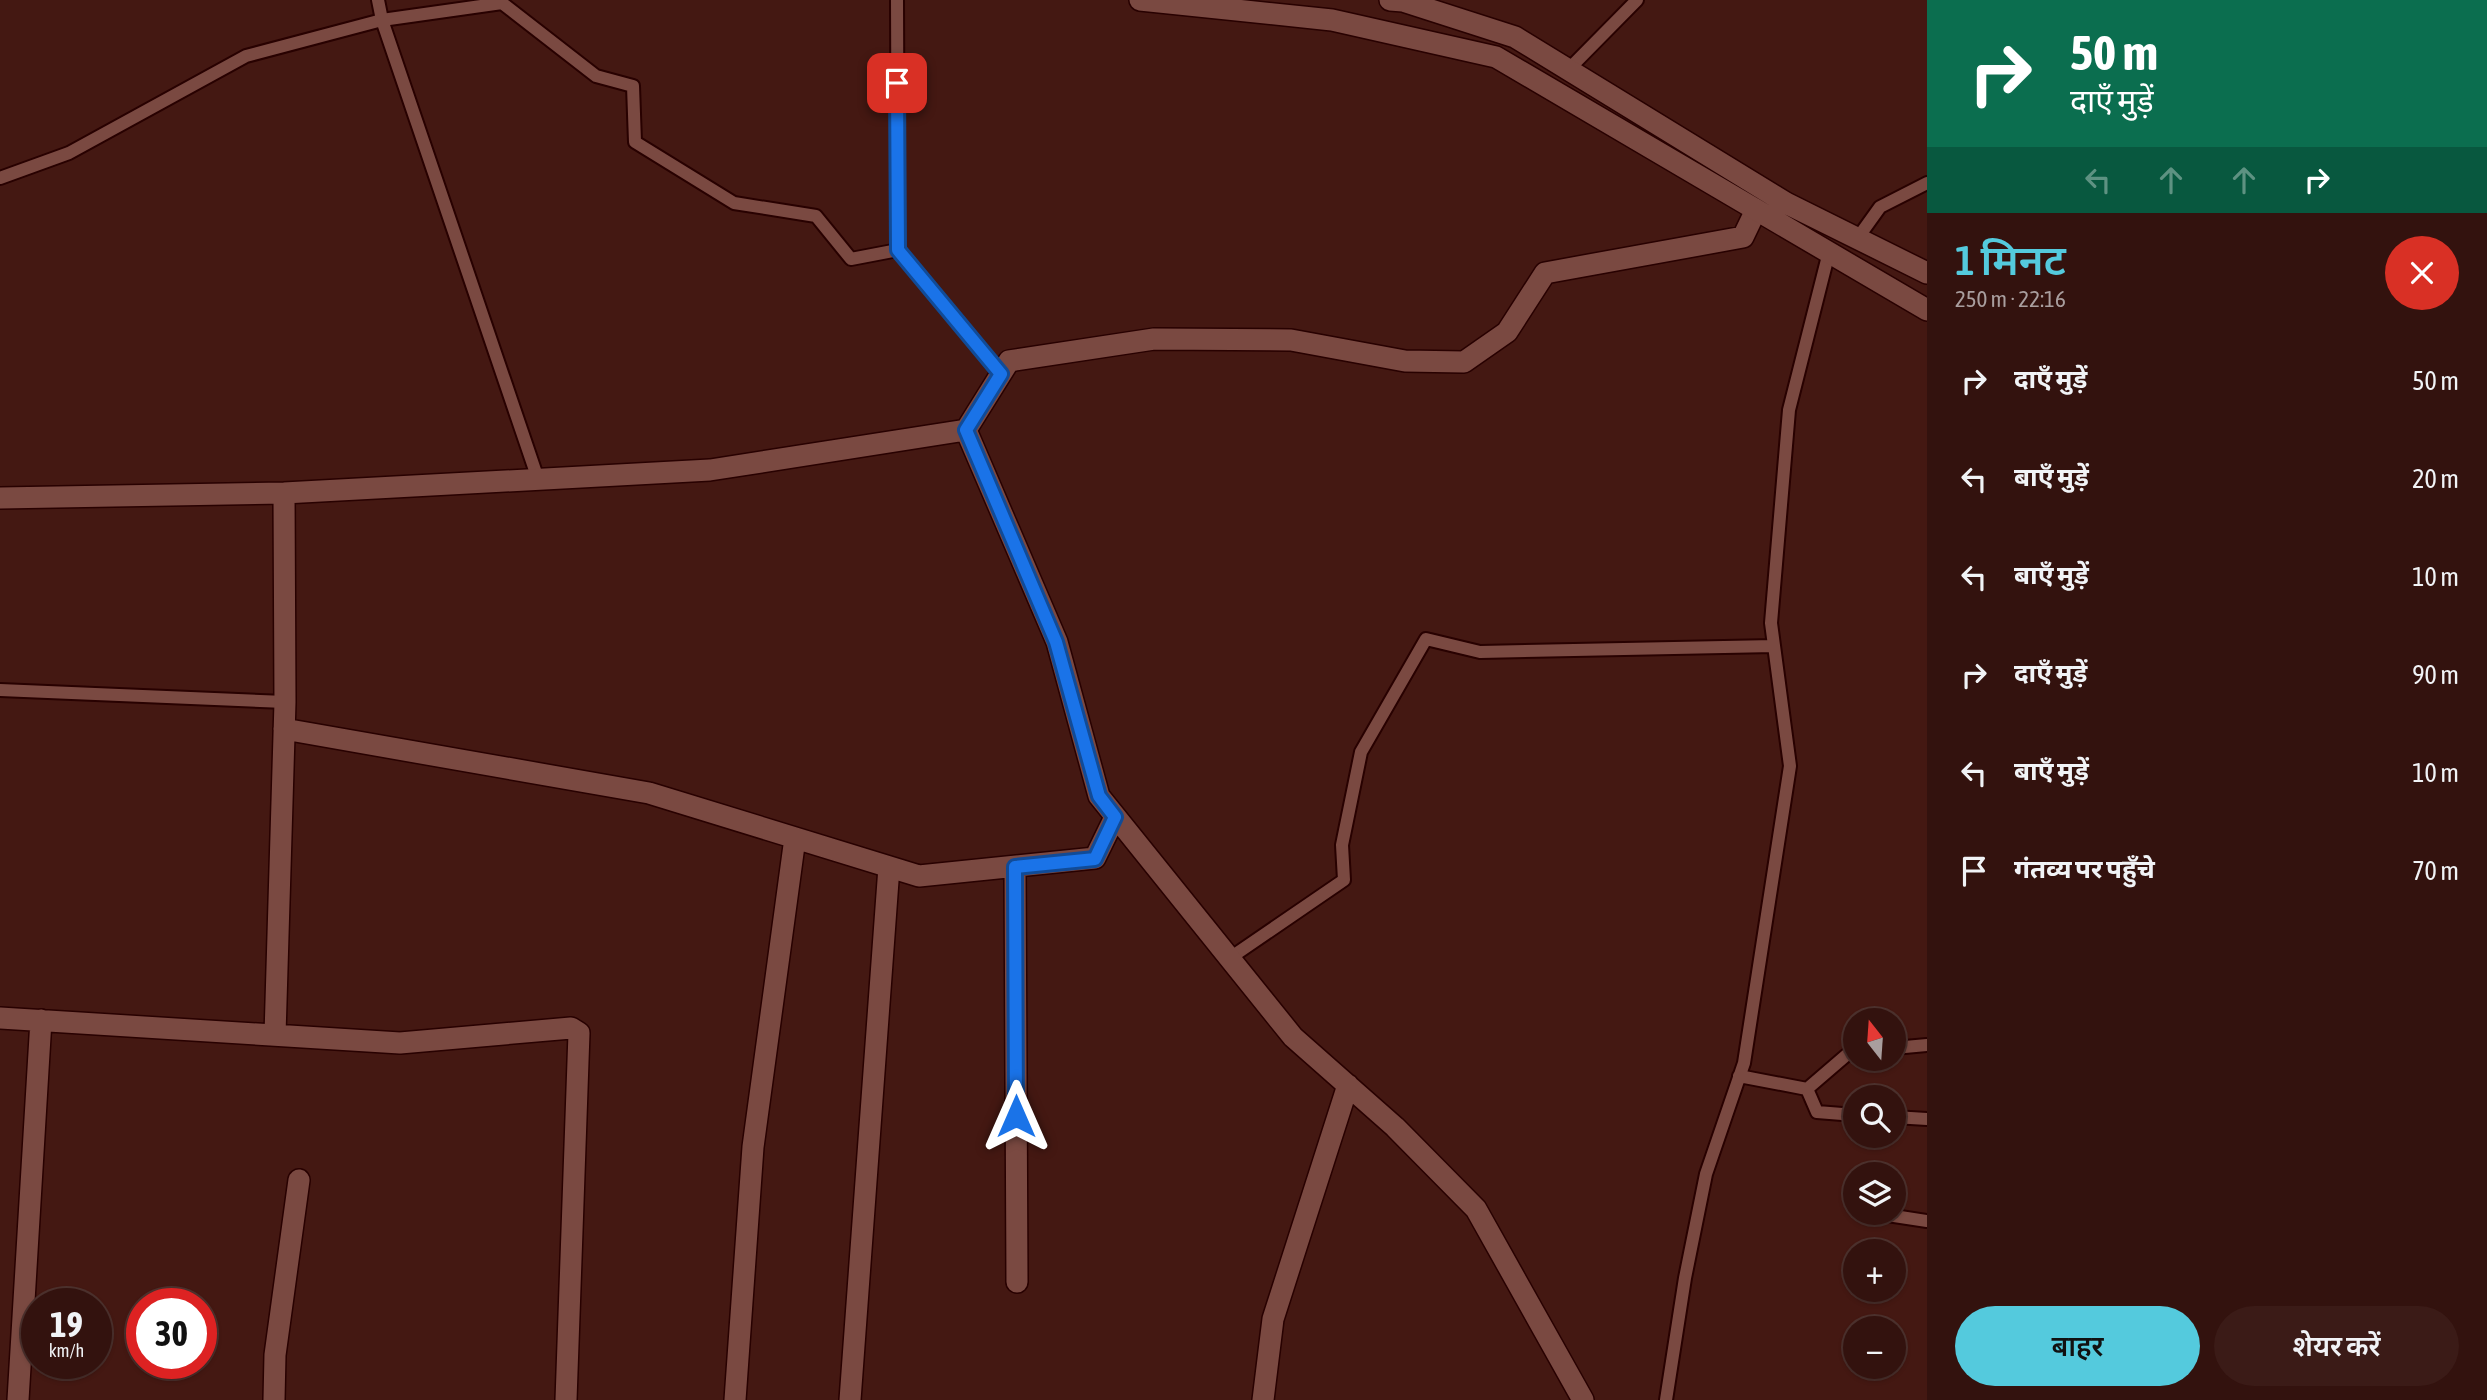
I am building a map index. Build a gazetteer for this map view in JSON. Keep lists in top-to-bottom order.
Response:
{
  "north": "top",
  "page": {
    "turn": ["50 m", "दाएँ मुड़ें"],
    "heading": ["1 मिनट", "250 m · 22:16"],
    "list": [
      {
        "name": "दाएँ मुड़ें",
        "value": "50 m"
      },
      {
        "name": "बाएँ मुड़ें",
        "value": "20 m"
      },
      {
        "name": "बाएँ मुड़ें",
        "value": "10 m"
      },
      {
        "name": "दाएँ मुड़ें",
        "value": "90 m"
      },
      {
        "name": "बाएँ मुड़ें",
        "value": "10 m"
      },
      {
        "name": "गंतव्य पर पहुँचे",
        "value": "70 m"
      }
    ],
    "map_buttons": ["+", "−"],
    "speed": "19 km/h",
    "limit": "30",
    "buttons": ["बाहर", "शेयर करें"]
  }
}
